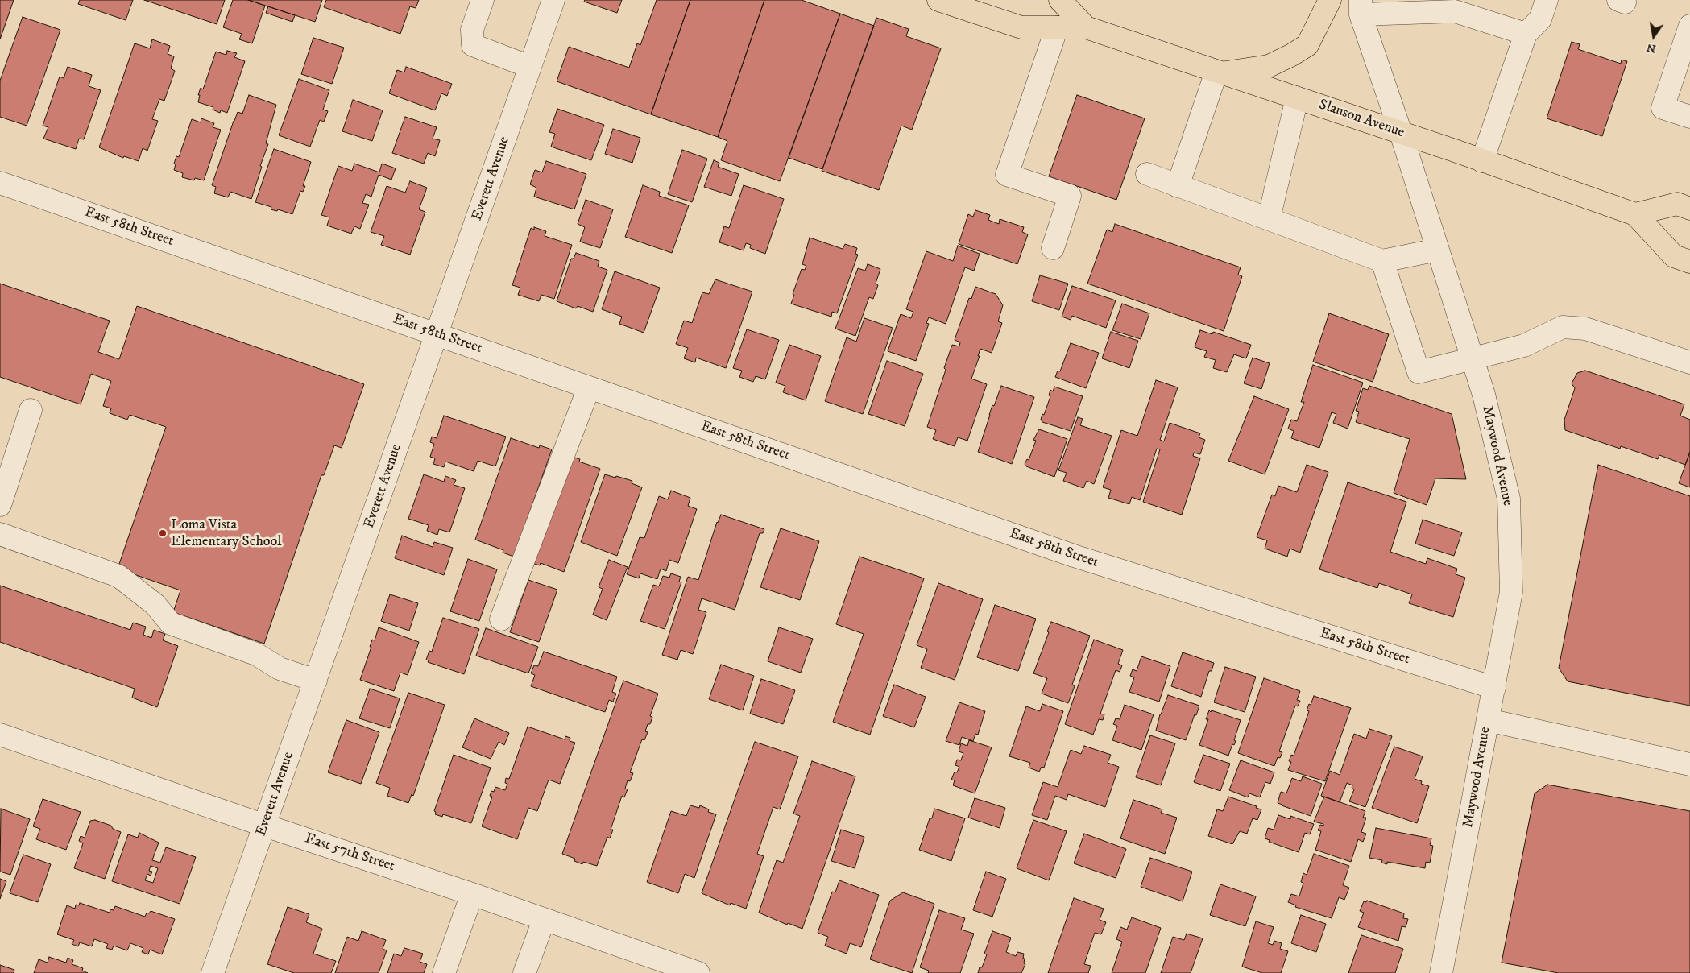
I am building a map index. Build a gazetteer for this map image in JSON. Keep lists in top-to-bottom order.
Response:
{
  "streets": {
    "main road": ["Slauson Avenue"],
    "street": [
      "Everett Avenue",
      "East 58th Street",
      "Maywood Avenue",
      "East 57th Street"
    ]
  },
  "crossings": [
    ["Slauson Avenue", "Maywood Avenue"],
    ["Everett Avenue", "East 58th Street"],
    ["Everett Avenue", "East 57th Street"],
    ["East 58th Street", "Maywood Avenue"]
  ],
  "places": ["Loma Vista Elementary School"],
  "north": "bottom"
}
